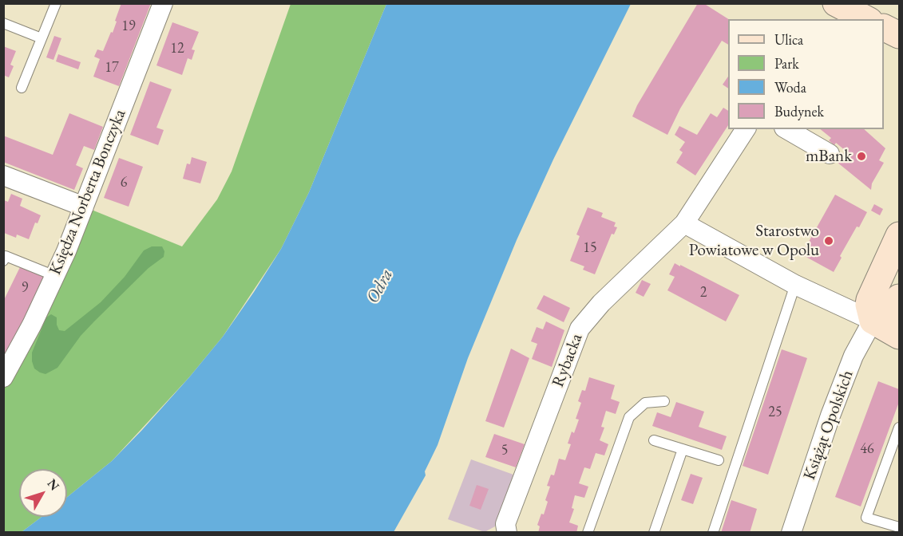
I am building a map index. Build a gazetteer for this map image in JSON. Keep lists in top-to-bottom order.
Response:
{
  "streets": {
    "street": ["Księdza Norberta Bonczyka", "Rybacka", "Książąt Opolskich"]
  },
  "water": ["Odra"],
  "places": ["mBank", "Starostwo Powiatowe w Opolu"],
  "house_numbers": [
    "19",
    "12",
    "17",
    "6",
    "15",
    "9",
    "2",
    "25",
    "46",
    "5"
  ],
  "legend": [
    "Ulica",
    "Park",
    "Woda",
    "Budynek"
  ],
  "north": "top right"
}
